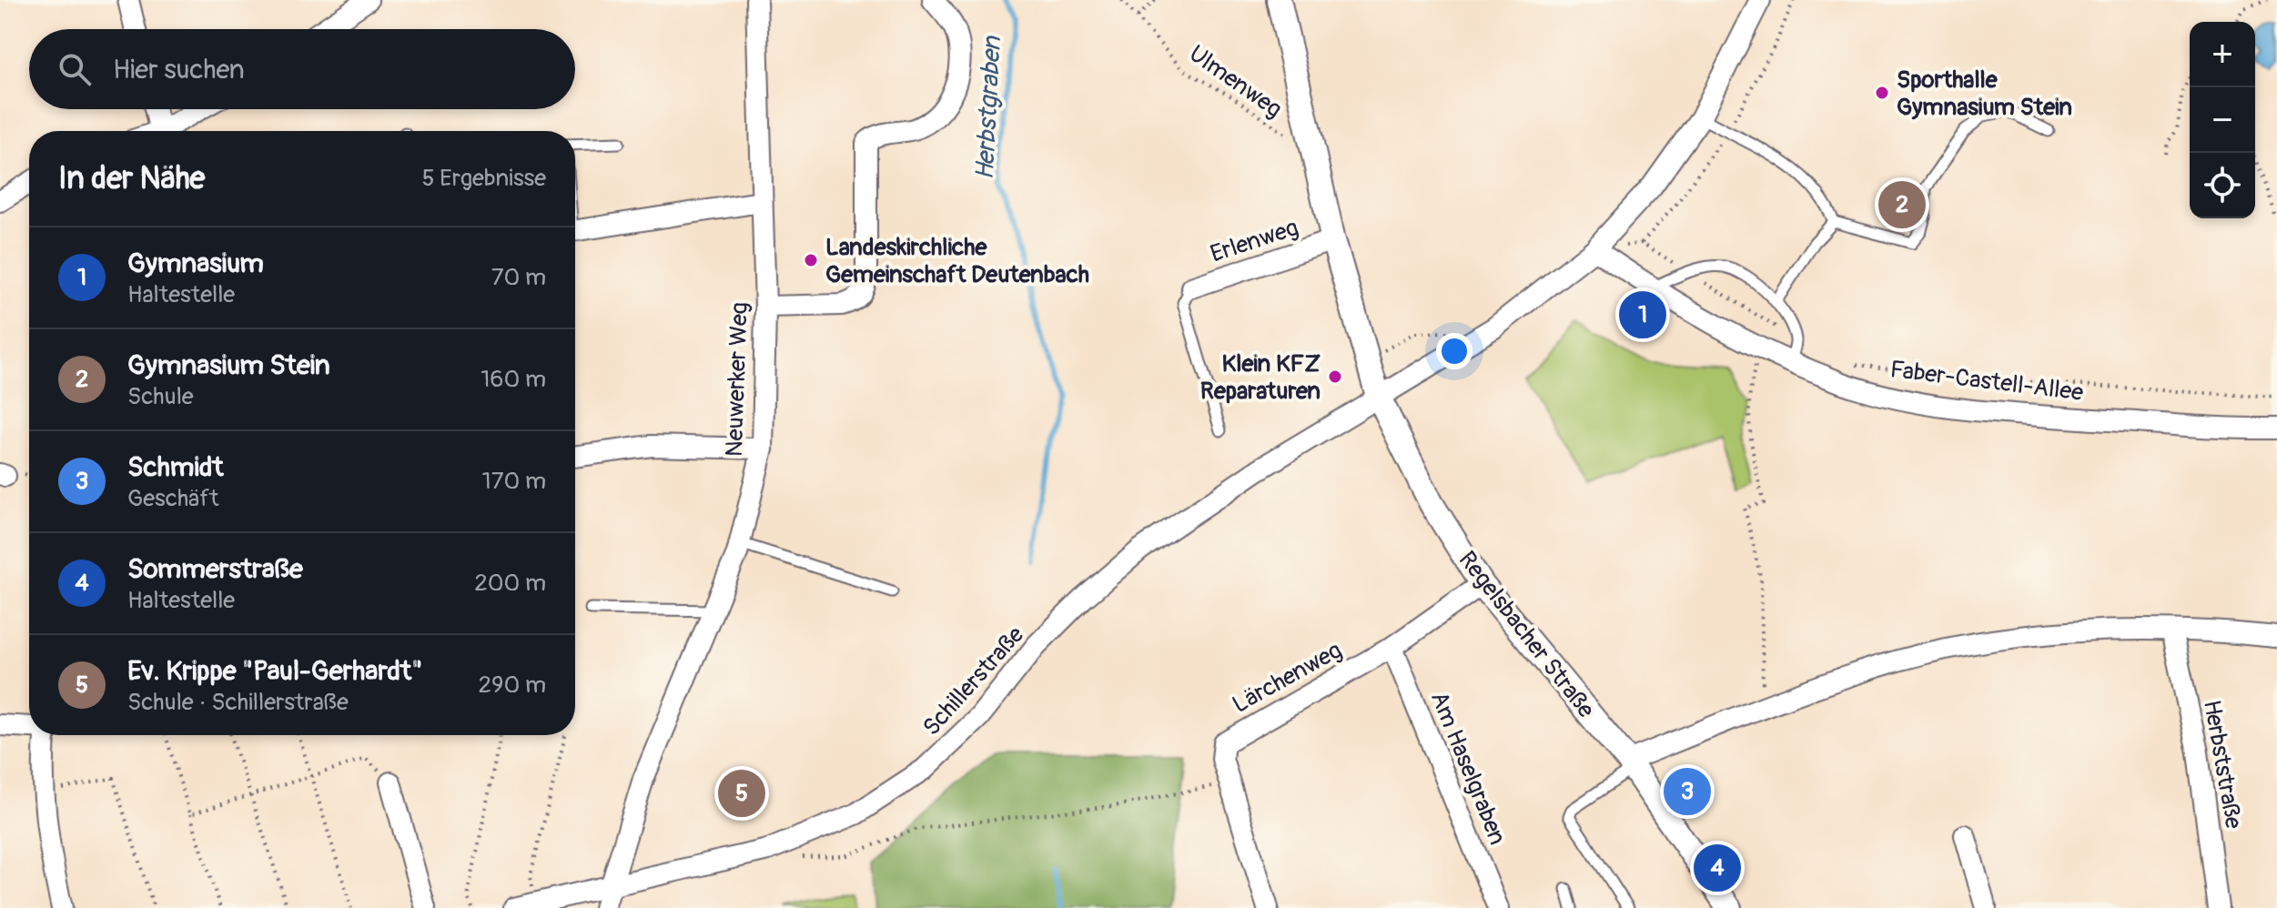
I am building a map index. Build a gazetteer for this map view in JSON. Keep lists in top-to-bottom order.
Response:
{
  "streets": {
    "street": [
      "Erlenweg",
      "Neuwerker Weg",
      "Faber-Castell-Allee",
      "Regelsbacher Straße",
      "Lärchenweg",
      "Schillerstraße",
      "Herbststraße",
      "Am Haselgraben"
    ],
    "path": ["Ulmenweg"]
  },
  "crossings": [
    ["Ulmenweg", "Regelsbacher Straße"],
    ["Erlenweg", "Regelsbacher Straße"],
    ["Neuwerker Weg", "Schillerstraße"],
    ["Faber-Castell-Allee", "Schillerstraße"],
    ["Regelsbacher Straße", "Lärchenweg"],
    ["Regelsbacher Straße", "Schillerstraße"],
    ["Lärchenweg", "Am Haselgraben"]
  ],
  "water": ["Herbstgraben"],
  "places": ["Sporthalle Gymnasium Stein", "Landeskirchliche Gemeinschaft Deutenbach", "Klein KFZ Reparaturen"],
  "page": {
    "map_buttons": ["+", "−"],
    "search": "Hier suchen",
    "heading": ["In der Nähe", "5 Ergebnisse"],
    "pins": [
      "2",
      "1",
      "3",
      "5",
      "4"
    ],
    "list": [
      {
        "mark": "1",
        "name": "Gymnasium",
        "note": "Haltestelle",
        "value": "70 m"
      },
      {
        "mark": "2",
        "name": "Gymnasium Stein",
        "note": "Schule",
        "value": "160 m"
      },
      {
        "mark": "3",
        "name": "Schmidt",
        "note": "Geschäft",
        "value": "170 m"
      },
      {
        "mark": "4",
        "name": "Sommerstraße",
        "note": "Haltestelle",
        "value": "200 m"
      },
      {
        "mark": "5",
        "name": "Ev. Krippe \"Paul-Gerhardt\"",
        "note": "Schule · Schillerstraße",
        "value": "290 m"
      }
    ]
  }
}
